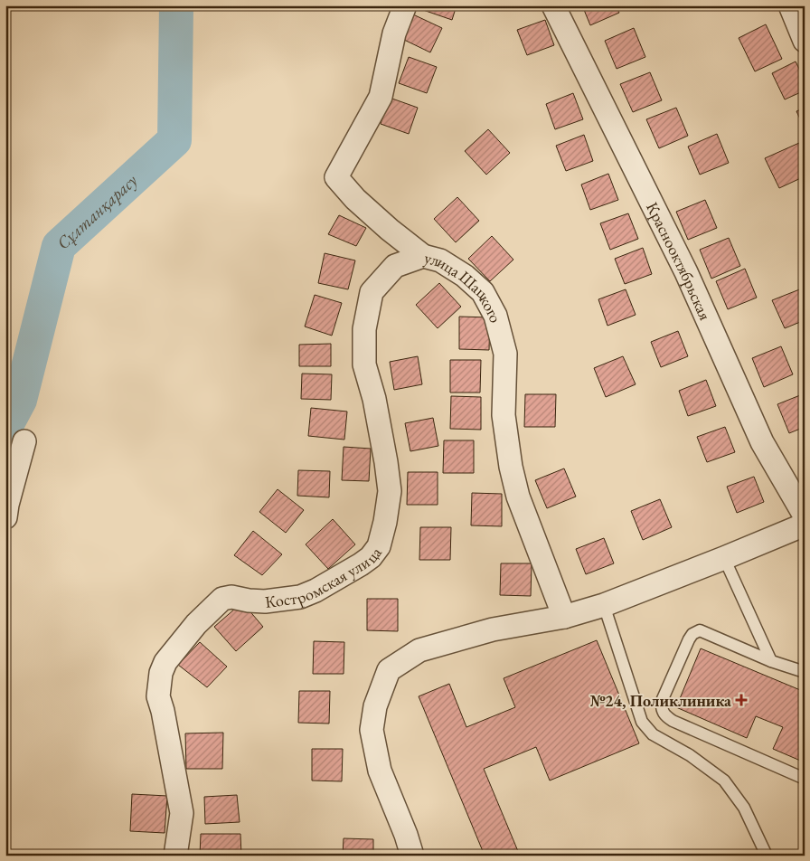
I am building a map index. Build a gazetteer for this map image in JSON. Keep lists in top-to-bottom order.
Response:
{
  "streets": {
    "street": ["Краснооктябрьская", "улица Шацкого", "Костромская улица"]
  },
  "crossings": [
    ["улица Шацкого", "Костромская улица"]
  ],
  "water": ["Сұлтанқарасу"],
  "places": {
    "health": ["№24, Поликлиника"]
  }
}
